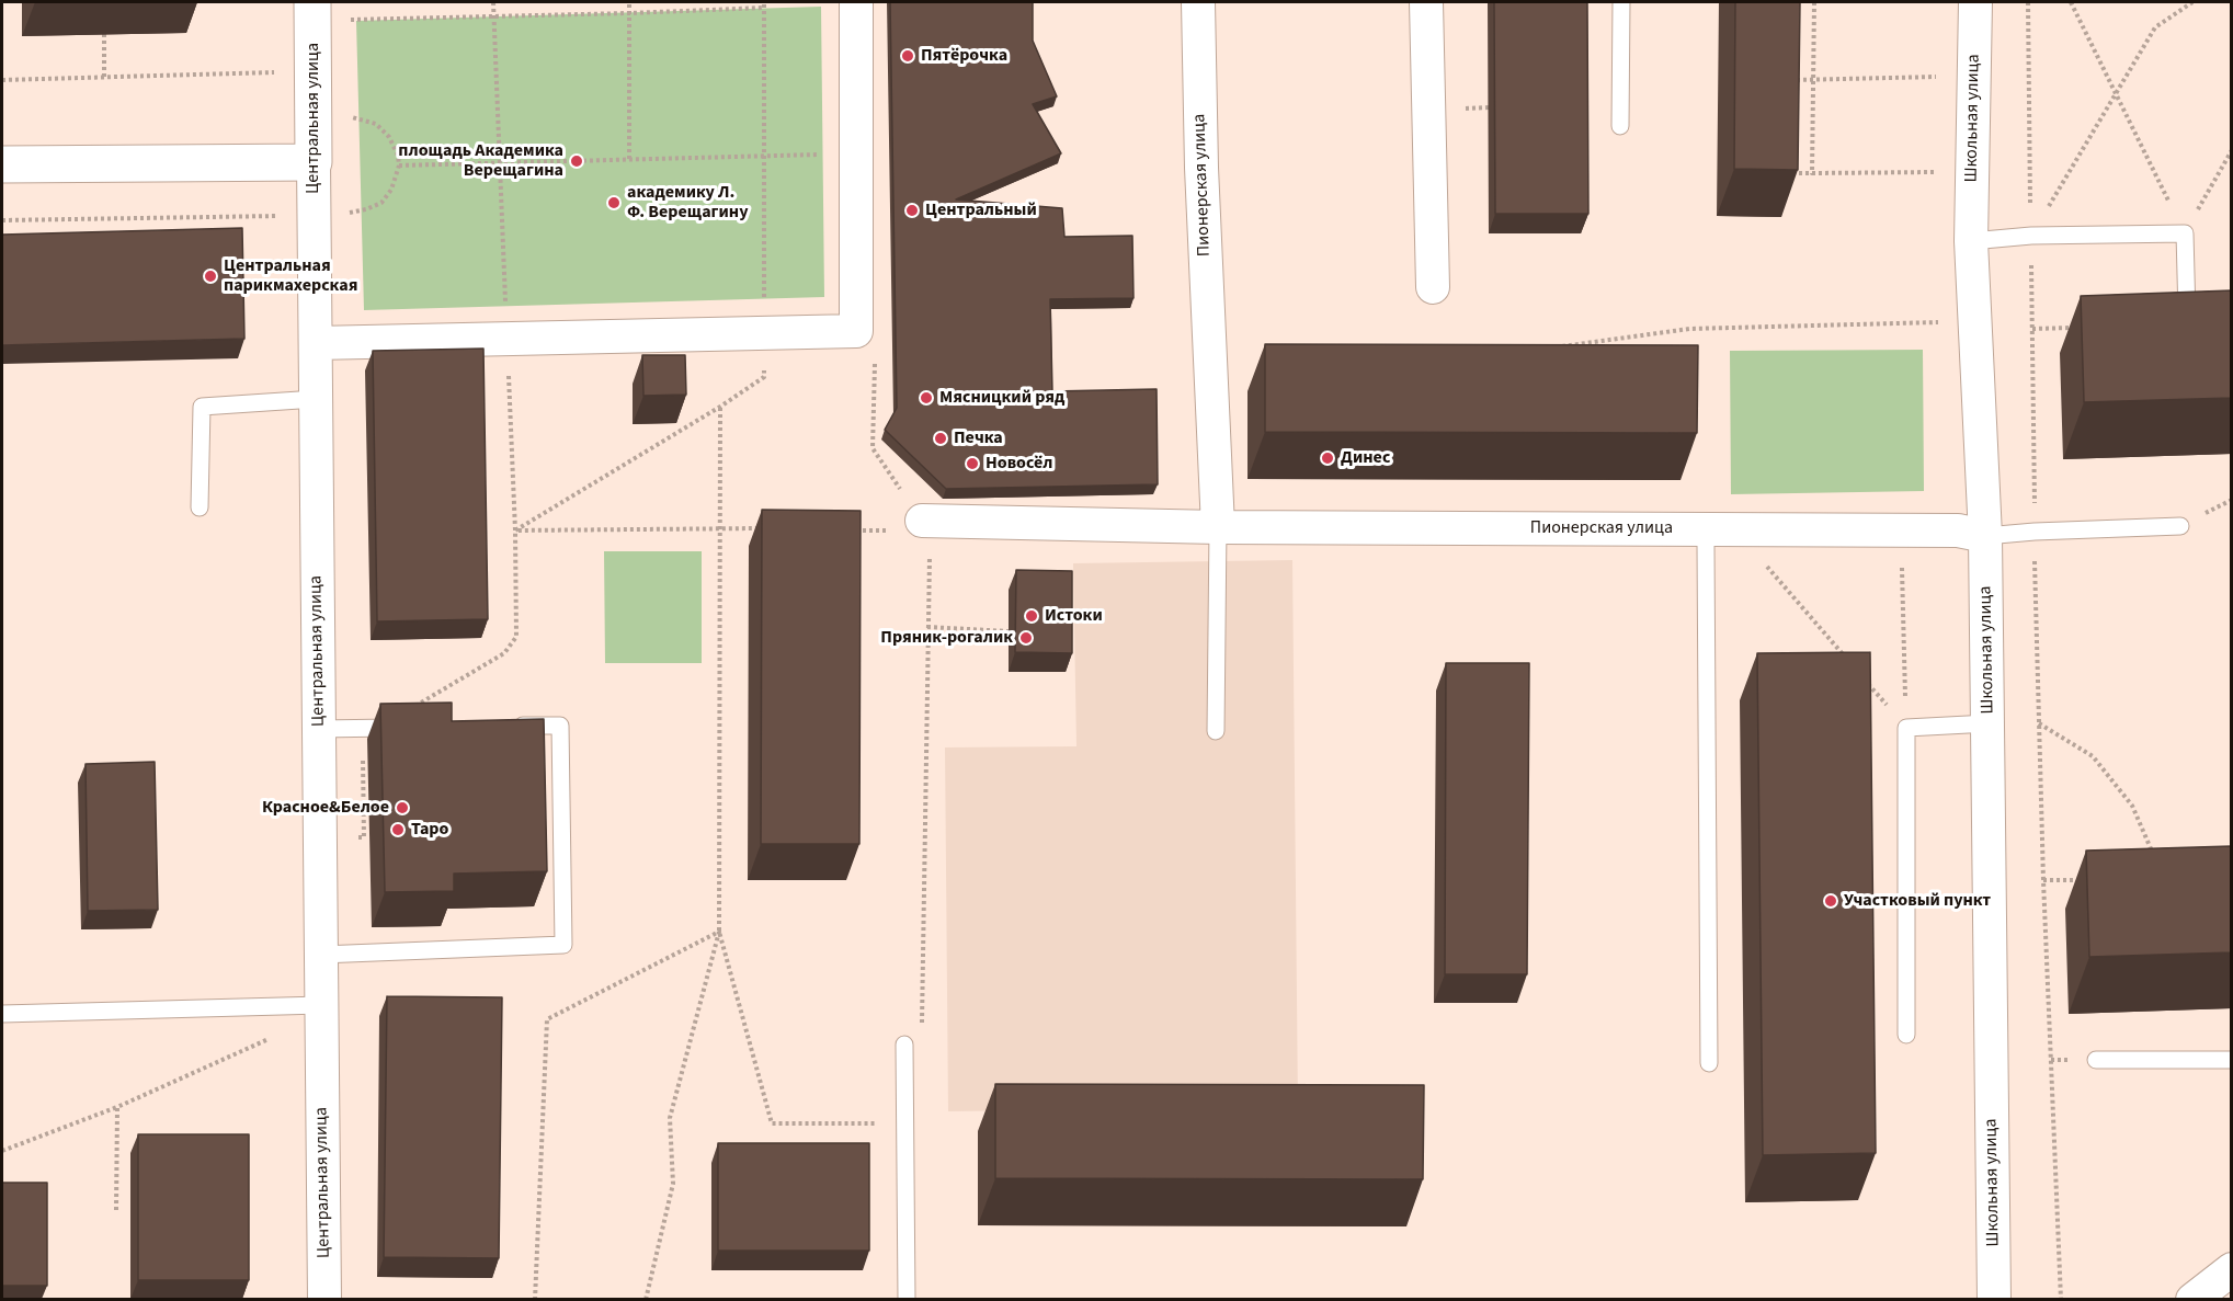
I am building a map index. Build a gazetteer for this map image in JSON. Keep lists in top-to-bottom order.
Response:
{
  "streets": {
    "main road": ["Центральная улица"],
    "street": ["Школьная улица", "Пионерская улица"]
  },
  "crossings": [
    ["Школьная улица", "Пионерская улица"]
  ],
  "places": [
    "Пятёрочка",
    "площадь Академика Верещагина",
    "академику Л. Ф. Верещагину",
    "Центральный",
    "Центральная парикмахерская",
    "Мясницкий ряд",
    "Печка",
    "Динес",
    "Новосёл",
    "Истоки",
    "Пряник-рогалик",
    "Красное&Белое",
    "Таро",
    "Участковый пункт"
  ]
}
